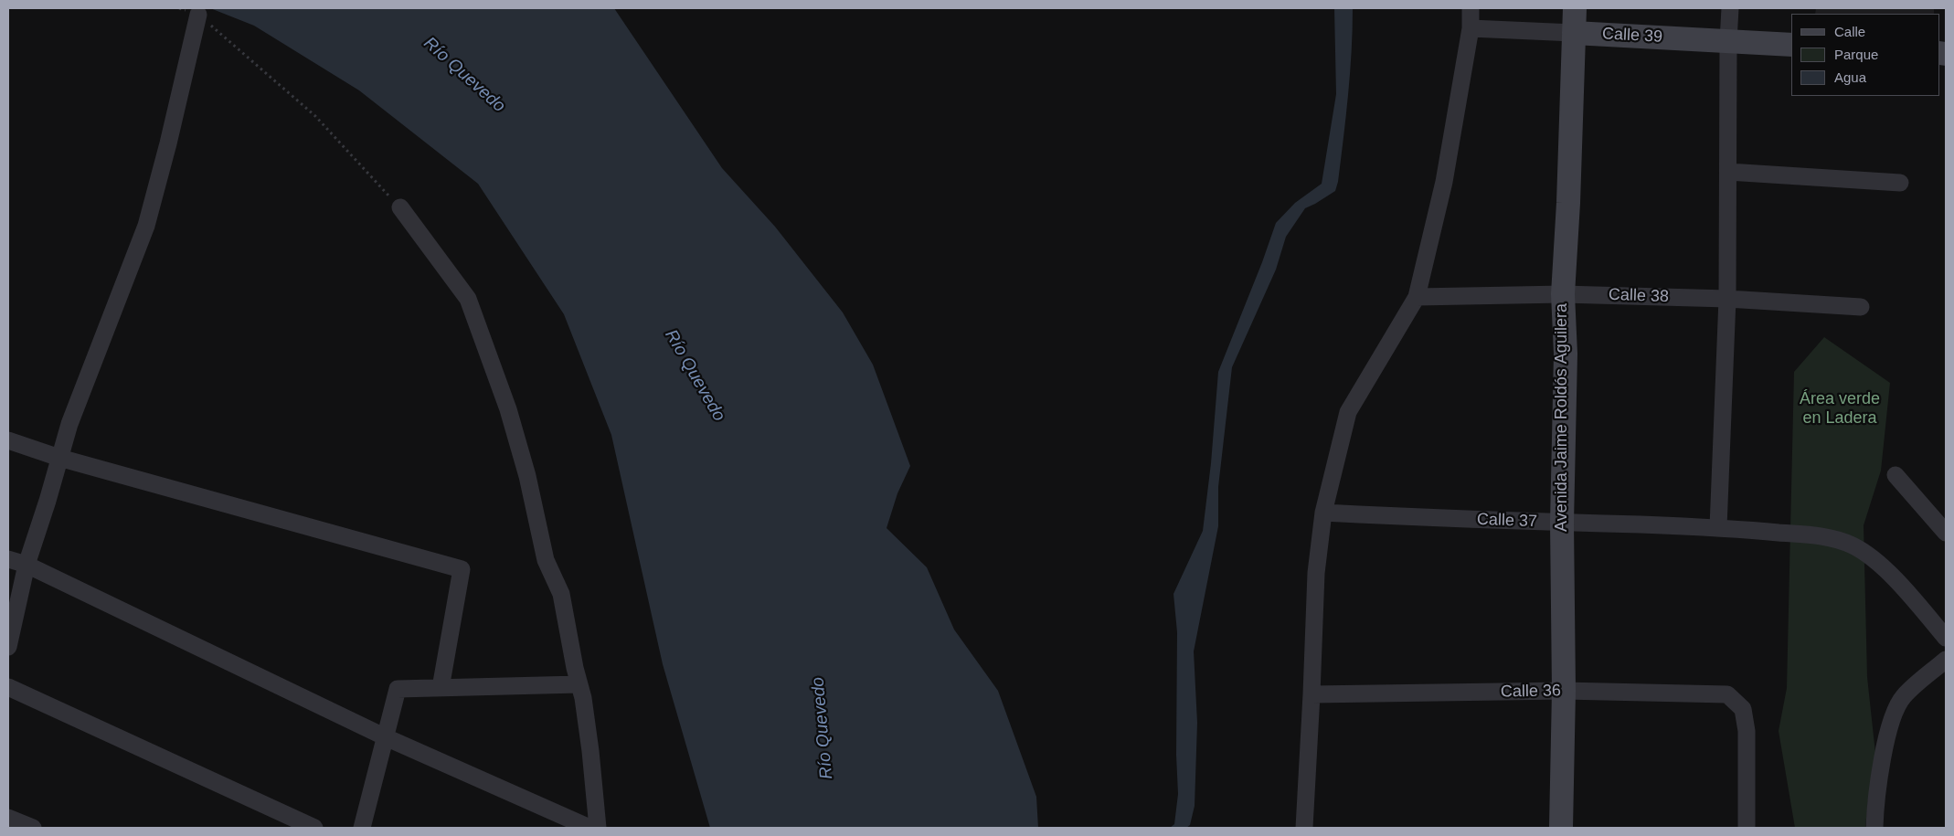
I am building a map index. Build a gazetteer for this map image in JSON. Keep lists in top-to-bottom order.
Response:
{
  "streets": {
    "main road": ["Calle 39", "Avenida Jaime Roldós Aguilera"],
    "street": ["Calle 38", "Calle 37", "Calle 36"]
  },
  "crossings": [
    ["Calle 39", "Avenida Jaime Roldós Aguilera"],
    ["Calle 38", "Avenida Jaime Roldós Aguilera"],
    ["Avenida Jaime Roldós Aguilera", "Calle 37"],
    ["Avenida Jaime Roldós Aguilera", "Calle 36"]
  ],
  "water": ["Río Quevedo"],
  "parks": ["Área verde en Ladera"],
  "legend": ["Calle", "Parque", "Agua"]
}
